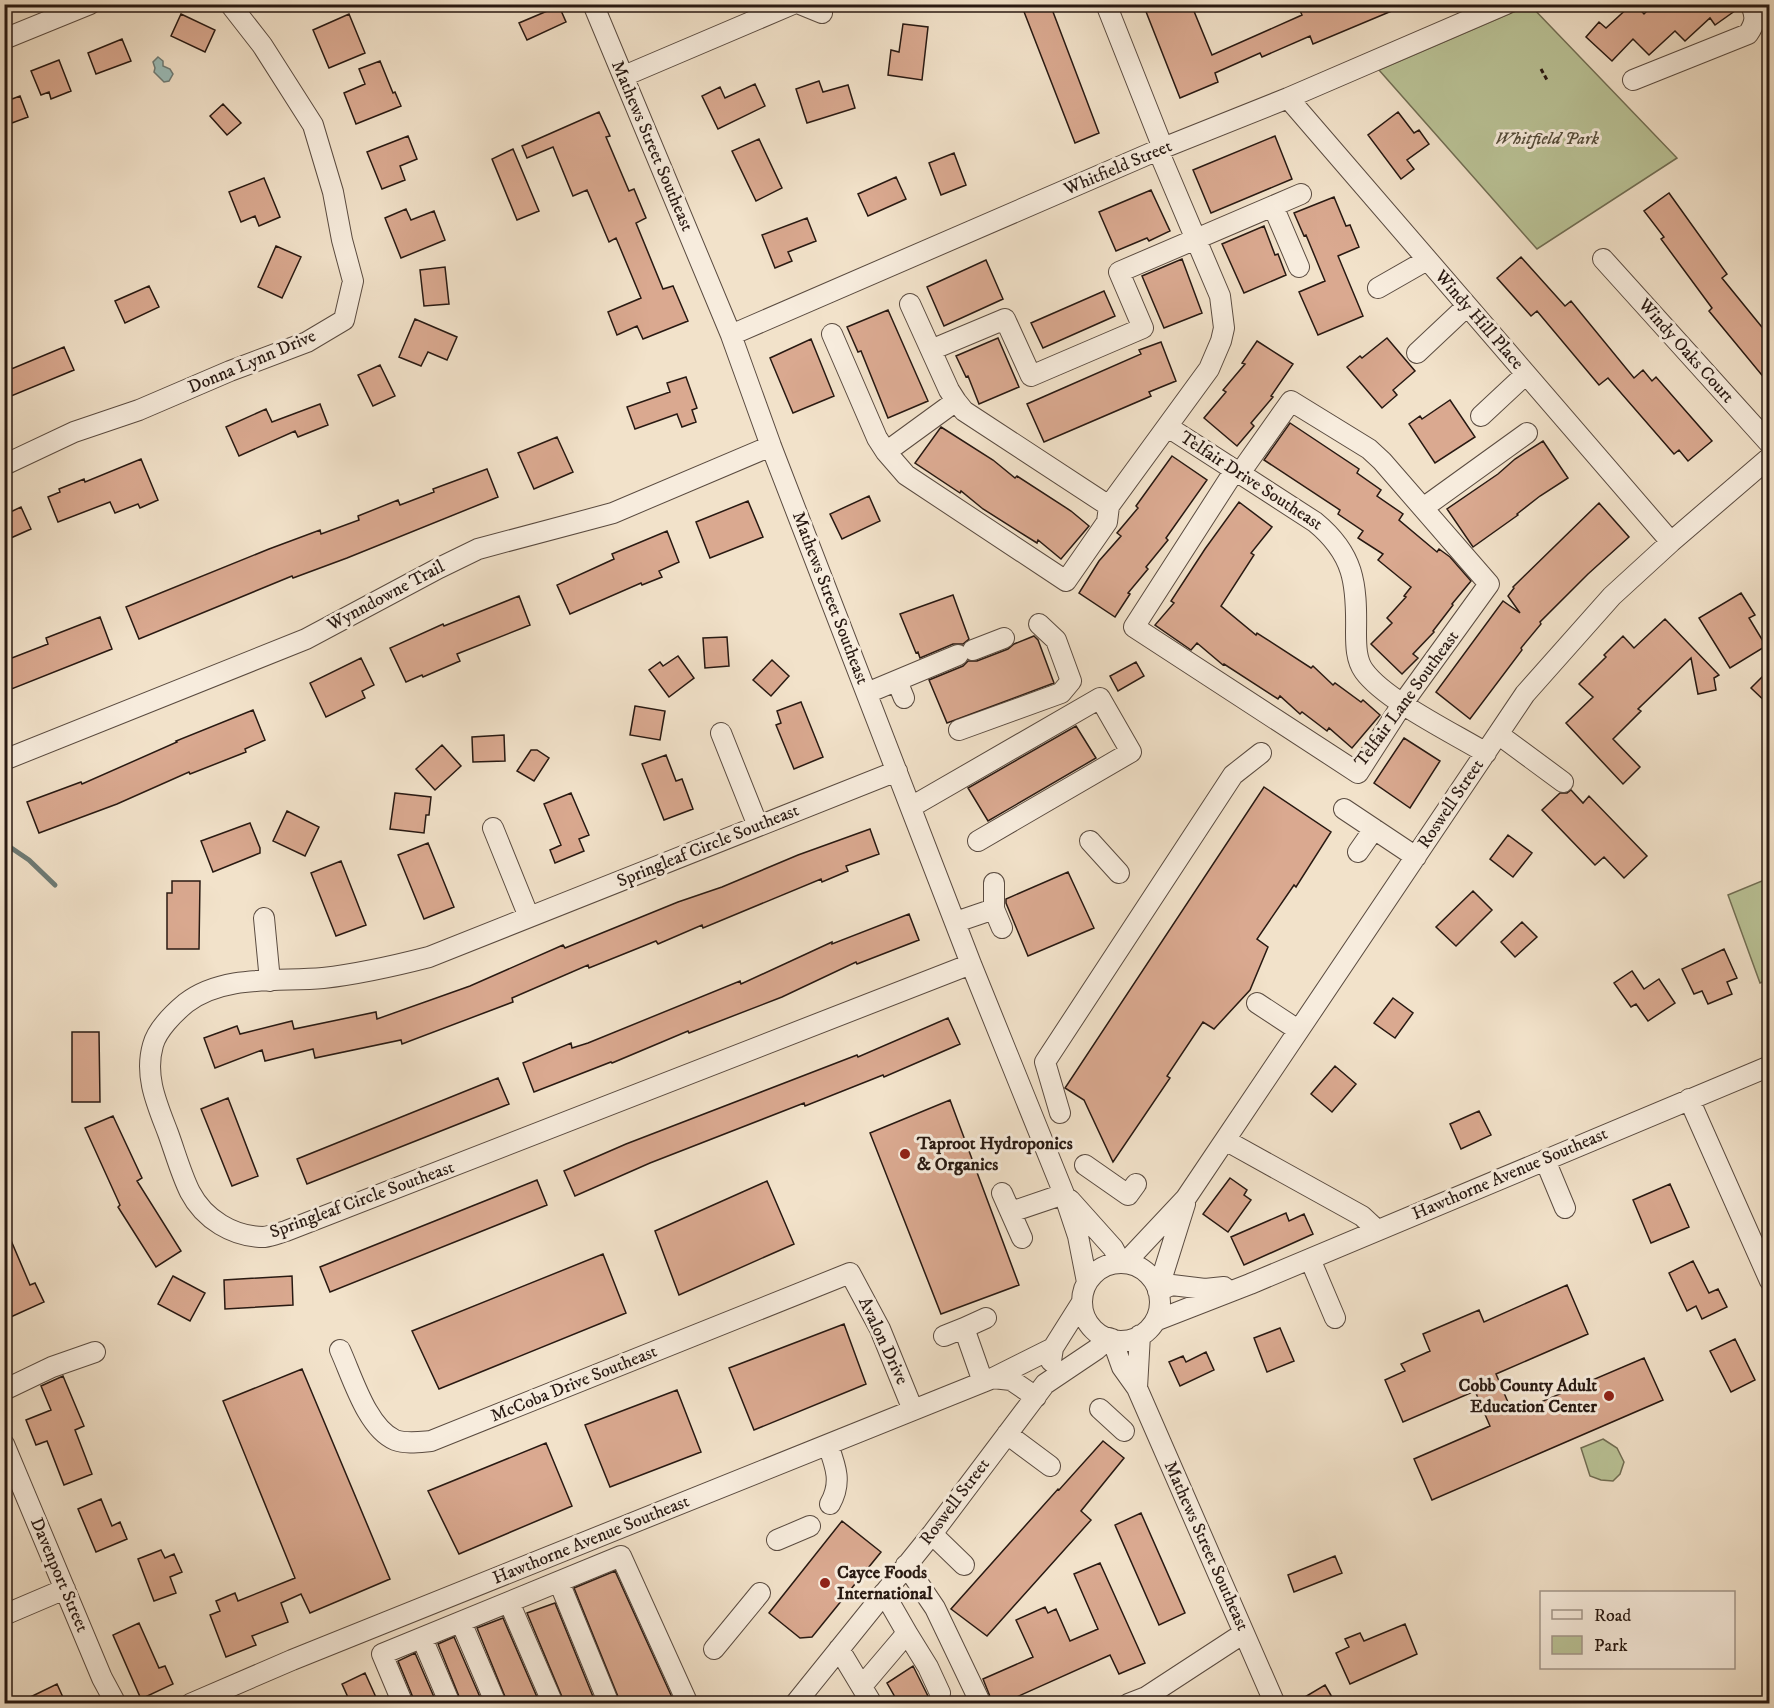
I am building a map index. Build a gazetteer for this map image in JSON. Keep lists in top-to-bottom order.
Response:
{
  "streets": {
    "street": [
      "Mathews Street Southeast",
      "Whitfield Street",
      "Windy Hill Place",
      "Windy Oaks Court",
      "Donna Lynn Drive",
      "Telfair Drive Southeast",
      "Wynndowne Trail",
      "Telfair Lane Southeast",
      "Roswell Street",
      "Springleaf Circle Southeast",
      "Hawthorne Avenue Southeast",
      "Avalon Drive",
      "McCoba Drive Southeast",
      "Davenport Street"
    ]
  },
  "crossings": [
    ["Mathews Street Southeast", "Whitfield Street"],
    ["Mathews Street Southeast", "Wynndowne Trail"],
    ["Mathews Street Southeast", "Roswell Street"],
    ["Mathews Street Southeast", "Springleaf Circle Southeast"],
    ["Mathews Street Southeast", "Hawthorne Avenue Southeast"],
    ["Whitfield Street", "Windy Hill Place"],
    ["Windy Hill Place", "Roswell Street"],
    ["Telfair Drive Southeast", "Telfair Lane Southeast"],
    ["Telfair Drive Southeast", "Roswell Street"],
    ["Roswell Street", "Hawthorne Avenue Southeast"],
    ["Hawthorne Avenue Southeast", "Avalon Drive"],
    ["Avalon Drive", "McCoba Drive Southeast"]
  ],
  "parks": ["Whitfield Park"],
  "places": ["Taproot Hydroponics & Organics", "Cobb County Adult Education Center", "Cayce Foods International"],
  "legend": ["Road", "Park"]
}
